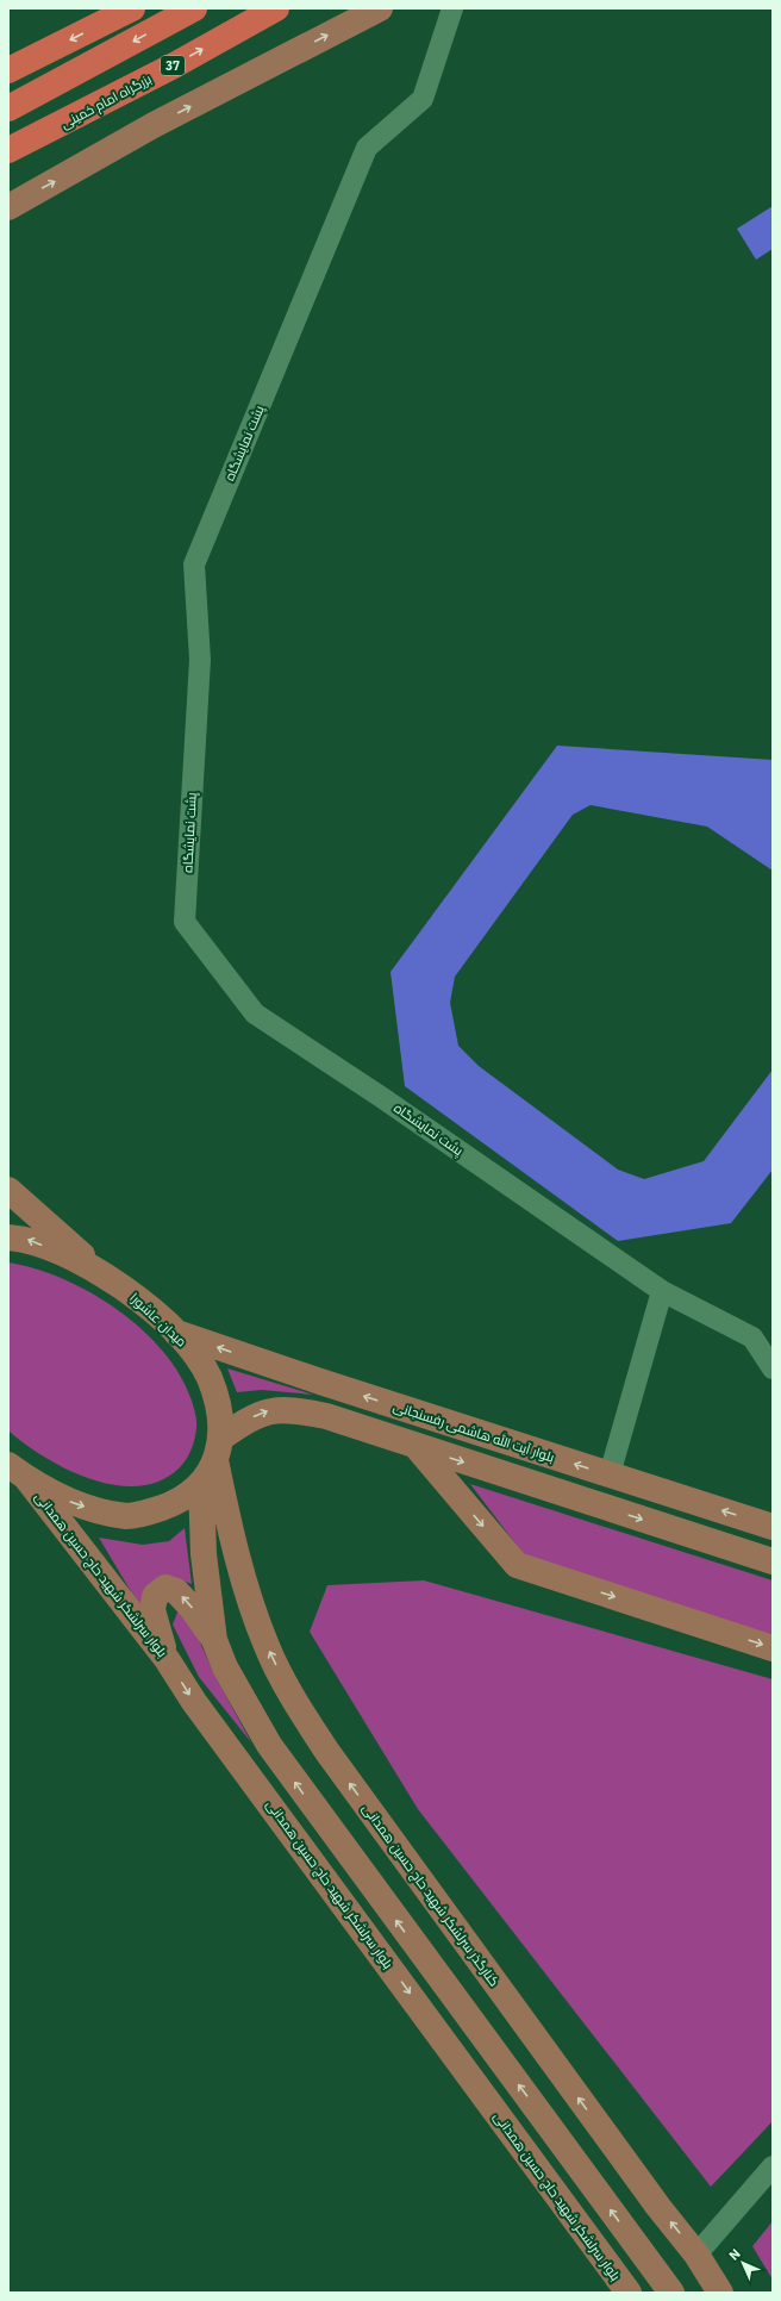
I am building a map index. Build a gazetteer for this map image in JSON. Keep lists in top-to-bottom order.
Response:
{
  "streets": {
    "highway": ["37", "بزرگراه امام خمینی"],
    "main road": [
      "میدان عاشورا",
      "بلوار آیت الله هاشمی رفسنجانی",
      "بلوار سرلشکر شهید حاج حسین همدانی",
      "کنارگذر سرلشکر شهید حاج حسین همدانی"
    ],
    "street": ["پشت نمایشگاه"]
  },
  "crossings": [
    ["میدان عاشورا", "بلوار آیت الله هاشمی رفسنجانی"],
    ["میدان عاشورا", "کنارگذر سرلشکر شهید حاج حسین همدانی"]
  ],
  "north": "top left"
}
